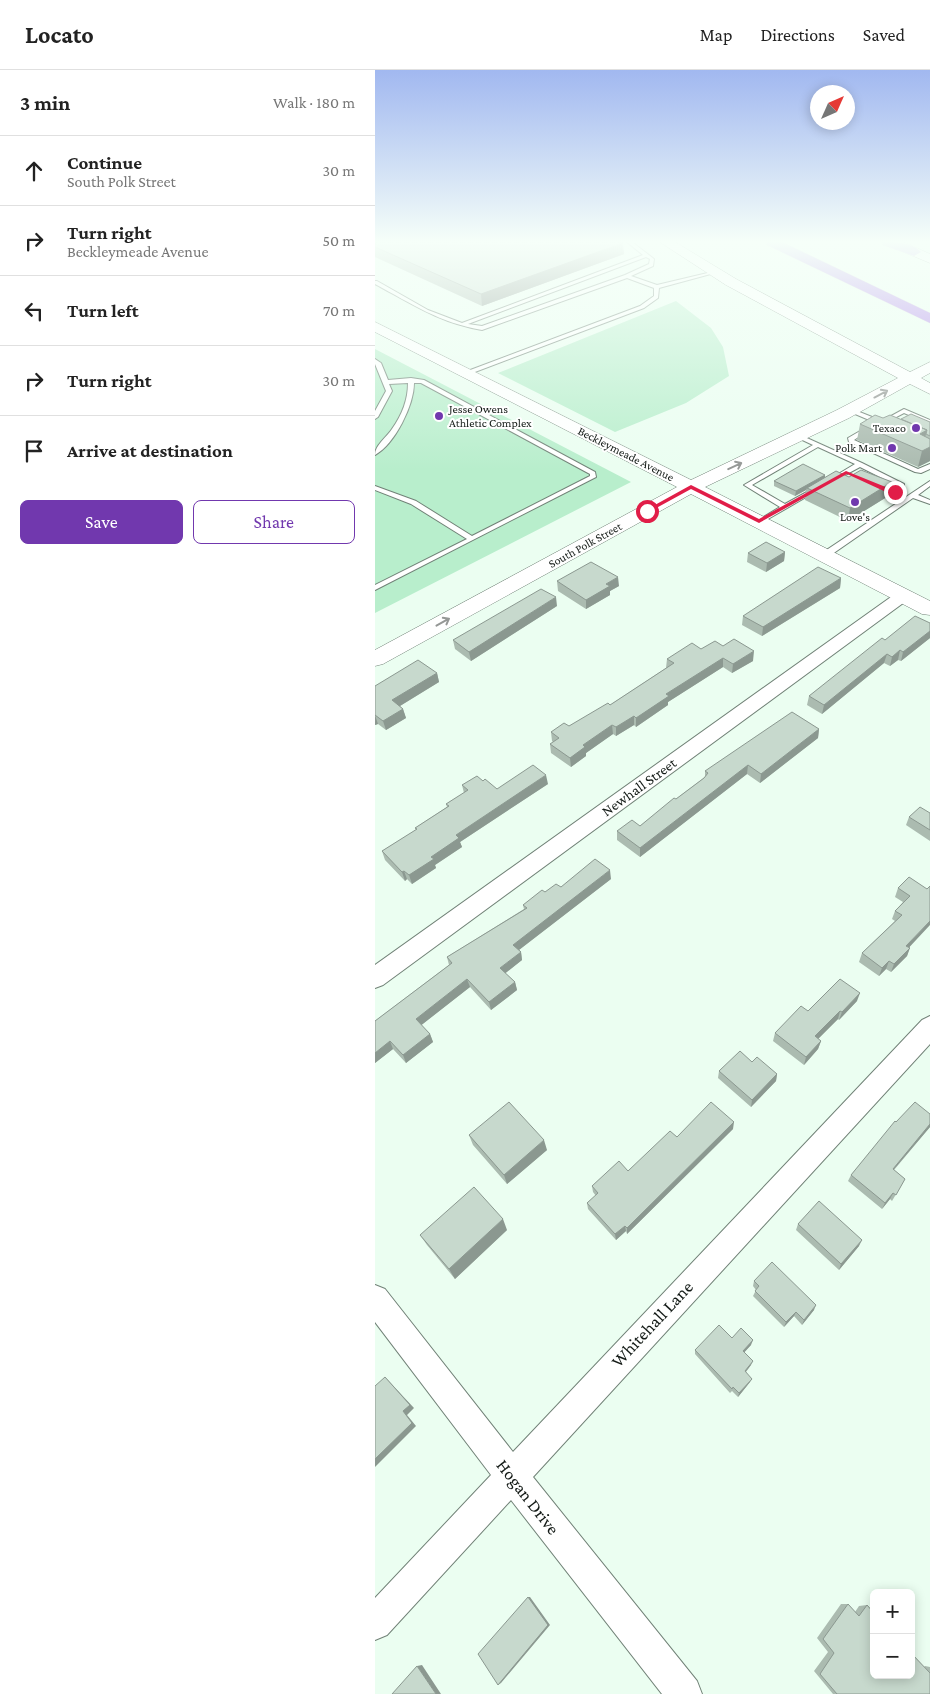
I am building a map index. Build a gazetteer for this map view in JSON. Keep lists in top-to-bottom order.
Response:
{
  "streets": {
    "main road": ["Beckleymeade Avenue", "South Polk Street"],
    "street": ["Newhall Street", "Whitehall Lane", "Hogan Drive"]
  },
  "crossings": [
    ["Beckleymeade Avenue", "South Polk Street"],
    ["Beckleymeade Avenue", "Newhall Street"],
    ["Whitehall Lane", "Hogan Drive"]
  ],
  "places": [
    "Jesse Owens Athletic Complex",
    "Texaco",
    "Polk Mart",
    "Love's"
  ],
  "north": "top right",
  "page": {
    "header": "Locato",
    "nav": ["Map", "Directions", "Saved"],
    "heading": ["3 min", "Walk · 180 m"],
    "list": [
      ["Continue", "South Polk Street", "30 m"],
      ["Turn right", "Beckleymeade Avenue", "50 m"],
      ["Turn left", "70 m"],
      ["Turn right", "30 m"],
      "Arrive at destination"
    ],
    "buttons": ["Save", "Share"],
    "map_buttons": ["+", "−"]
  }
}
